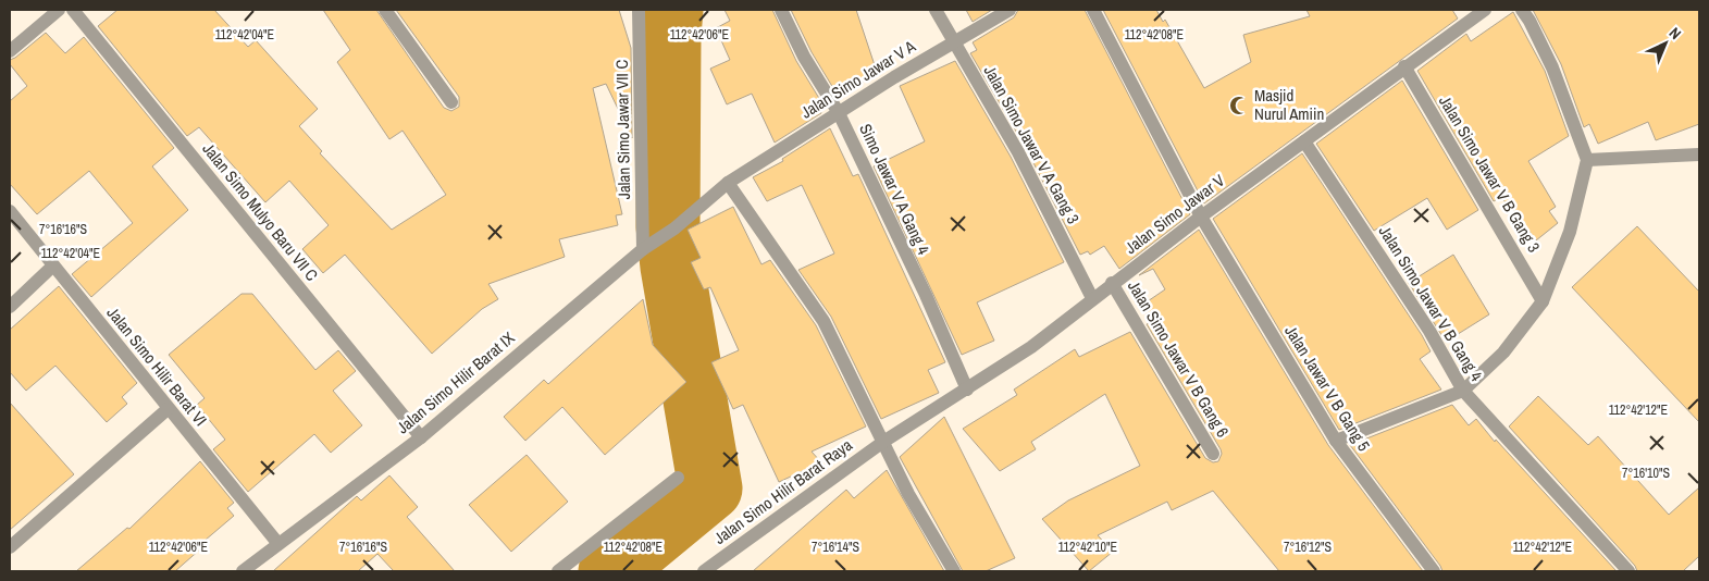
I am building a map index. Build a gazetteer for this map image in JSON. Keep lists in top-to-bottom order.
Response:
{
  "streets": {
    "street": [
      "Jalan Simo Jawar V A",
      "Jalan Simo Jawar VII C",
      "Jalan Simo Jawar V A Gang 3",
      "Jalan Simo Jawar V B Gang 3",
      "Simo Jawar V A Gang 4",
      "Jalan Simo Mulyo Baru VII C",
      "Jalan Simo Jawar V",
      "Jalan Simo Jawar V B Gang 4",
      "Jalan Simo Jawar V B Gang 6",
      "Jalan Simo Hilir Barat VI",
      "Jalan Simo Hilir Barat IX",
      "Jalan Jawar V B Gang 5",
      "Jalan Simo Hilir Barat Raya"
    ]
  },
  "crossings": [
    ["Jalan Simo Jawar V A", "Jalan Simo Jawar V A Gang 3"],
    ["Jalan Simo Jawar V A", "Simo Jawar V A Gang 4"],
    ["Jalan Simo Jawar V A", "Jalan Simo Hilir Barat IX"],
    ["Jalan Simo Jawar VII C", "Jalan Simo Hilir Barat IX"],
    ["Jalan Simo Jawar V A Gang 3", "Jalan Simo Jawar V"],
    ["Jalan Simo Jawar V B Gang 3", "Jalan Simo Jawar V"],
    ["Simo Jawar V A Gang 4", "Jalan Simo Jawar V"],
    ["Jalan Simo Mulyo Baru VII C", "Jalan Simo Hilir Barat IX"],
    ["Jalan Simo Jawar V", "Jalan Simo Jawar V B Gang 4"],
    ["Jalan Simo Jawar V", "Jalan Simo Jawar V B Gang 6"],
    ["Jalan Simo Jawar V", "Jalan Jawar V B Gang 5"],
    ["Jalan Simo Jawar V", "Jalan Simo Hilir Barat Raya"],
    ["Jalan Simo Hilir Barat VI", "Jalan Simo Hilir Barat IX"]
  ],
  "places": {
    "mosque": ["Masjid Nurul Amiin"]
  },
  "north": "top right",
  "coordinates": [
    "112°42'04\"E",
    "112°42'06\"E",
    "112°42'08\"E",
    "7°16'16\"S",
    "112°42'12\"E",
    "7°16'10\"S",
    "112°42'10\"E",
    "7°16'14\"S",
    "7°16'12\"S"
  ]
}
